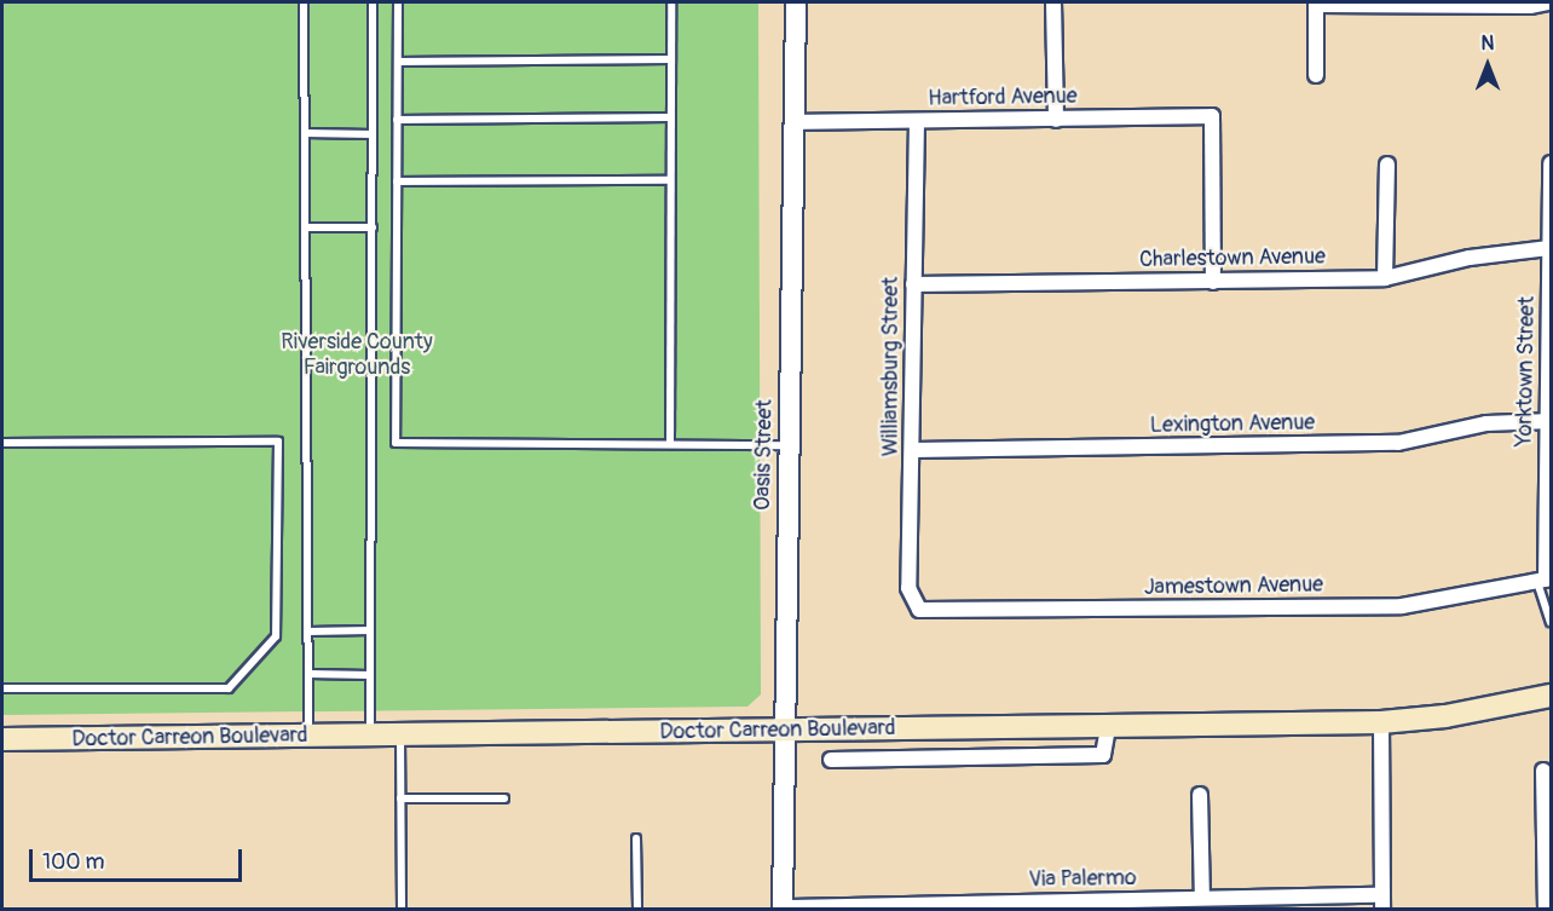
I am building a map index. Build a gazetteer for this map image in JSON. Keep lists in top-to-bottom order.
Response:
{
  "streets": {
    "main road": ["Doctor Carreon Boulevard"],
    "street": [
      "Hartford Avenue",
      "Charlestown Avenue",
      "Williamsburg Street",
      "Yorktown Street",
      "Lexington Avenue",
      "Oasis Street",
      "Jamestown Avenue",
      "Via Palermo"
    ]
  },
  "crossings": [
    ["Hartford Avenue", "Charlestown Avenue"],
    ["Hartford Avenue", "Williamsburg Street"],
    ["Hartford Avenue", "Oasis Street"],
    ["Charlestown Avenue", "Williamsburg Street"],
    ["Charlestown Avenue", "Yorktown Street"],
    ["Williamsburg Street", "Lexington Avenue"],
    ["Williamsburg Street", "Jamestown Avenue"],
    ["Yorktown Street", "Lexington Avenue"],
    ["Yorktown Street", "Jamestown Avenue"],
    ["Oasis Street", "Doctor Carreon Boulevard"],
    ["Oasis Street", "Via Palermo"]
  ],
  "parks": ["Riverside County Fairgrounds"],
  "scale_bar": "100 m",
  "north": "top"
}
